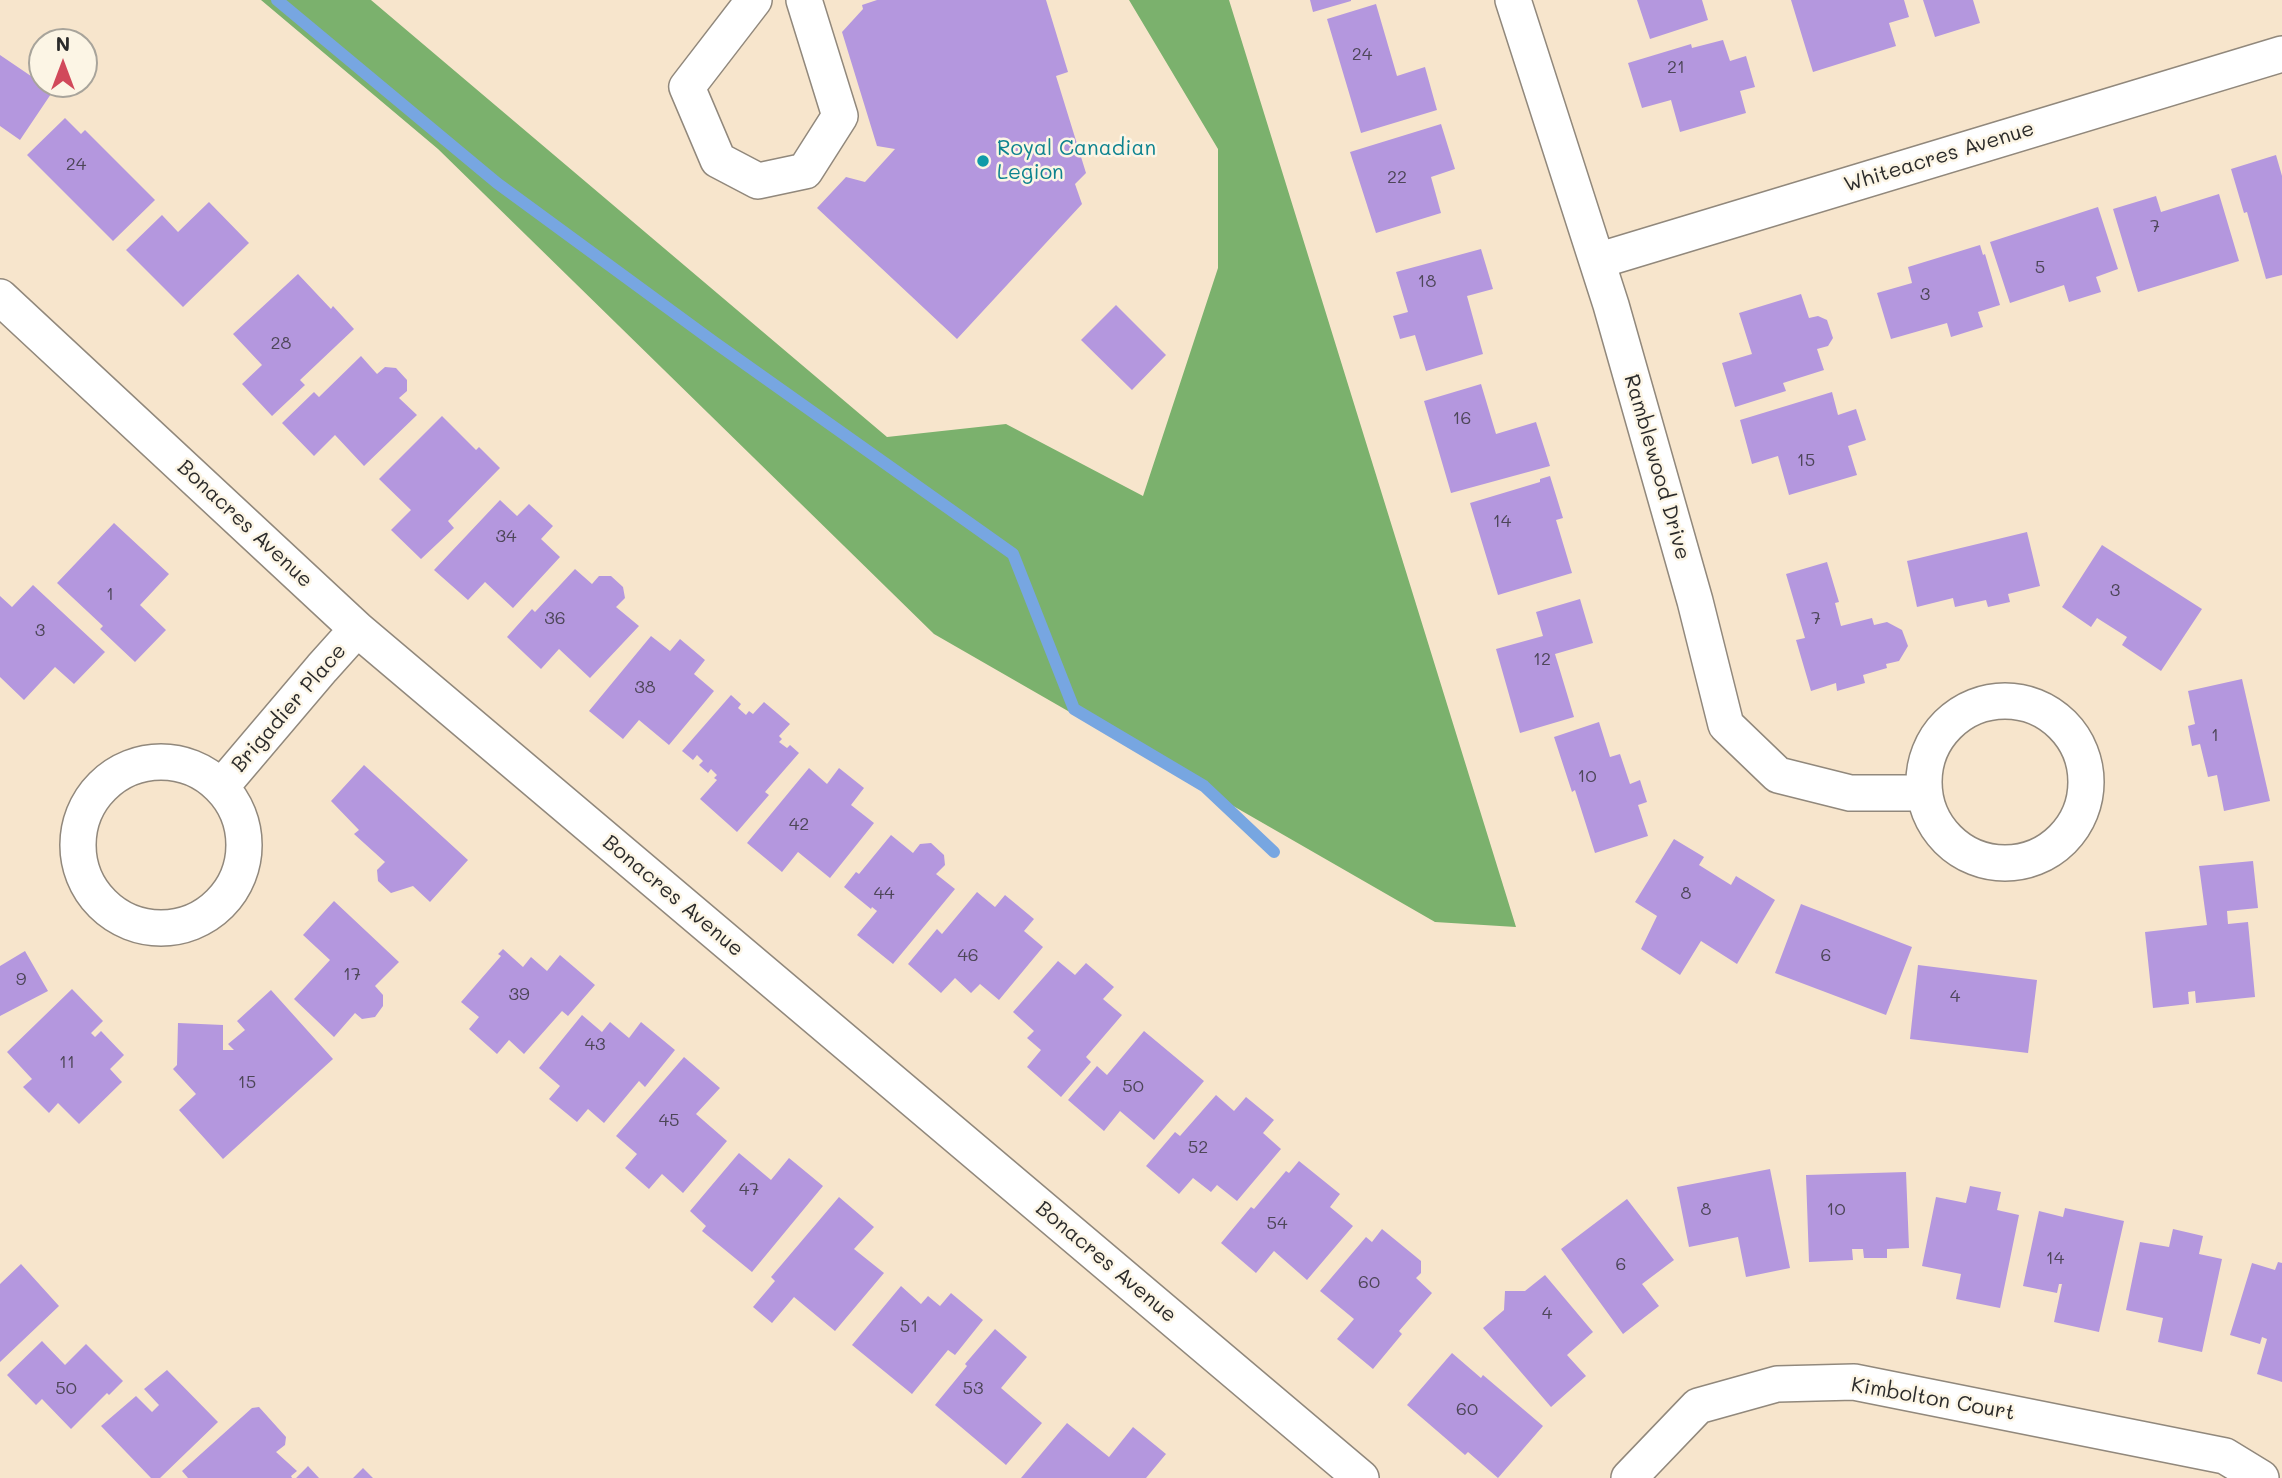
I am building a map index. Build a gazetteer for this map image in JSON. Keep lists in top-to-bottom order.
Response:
{
  "streets": {
    "street": [
      "Whiteacres Avenue",
      "Ramblewood Drive",
      "Bonacres Avenue",
      "Brigadier Place",
      "Kimbolton Court"
    ]
  },
  "crossings": [
    ["Whiteacres Avenue", "Ramblewood Drive"],
    ["Bonacres Avenue", "Brigadier Place"]
  ],
  "places": ["Royal Canadian Legion"],
  "house_numbers": [
    "24",
    "21",
    "24",
    "22",
    "7",
    "5",
    "18",
    "3",
    "28",
    "16",
    "15",
    "14",
    "34",
    "3",
    "1",
    "36",
    "7",
    "3",
    "12",
    "38",
    "1",
    "10",
    "42",
    "44",
    "8",
    "46",
    "6",
    "17",
    "9",
    "39",
    "4",
    "43",
    "11",
    "15",
    "50",
    "45",
    "52",
    "47",
    "8",
    "10",
    "54",
    "14",
    "6",
    "60",
    "4",
    "51",
    "50",
    "53",
    "60"
  ],
  "north": "top"
}
